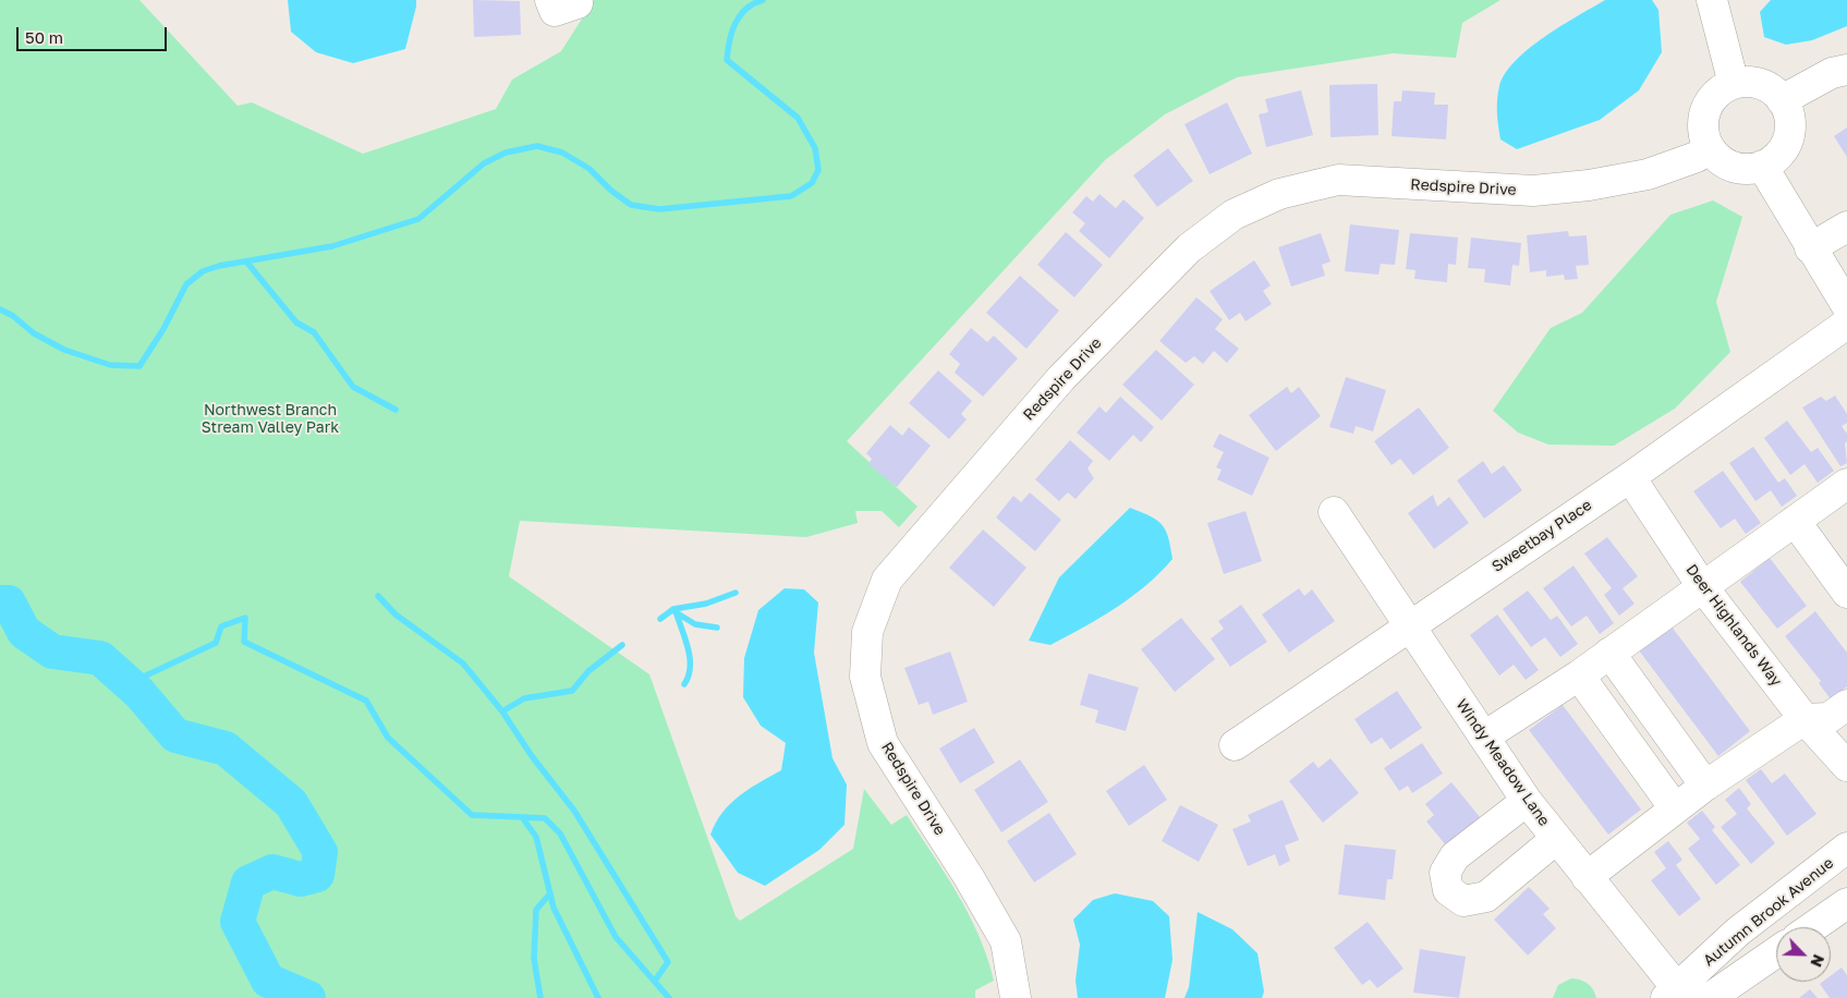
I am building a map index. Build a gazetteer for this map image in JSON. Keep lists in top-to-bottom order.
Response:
{
  "streets": {
    "street": [
      "Redspire Drive",
      "Sweetbay Place",
      "Deer Highlands Way",
      "Windy Meadow Lane",
      "Autumn Brook Avenue"
    ]
  },
  "crossings": [
    ["Sweetbay Place", "Deer Highlands Way"],
    ["Sweetbay Place", "Windy Meadow Lane"],
    ["Windy Meadow Lane", "Autumn Brook Avenue"]
  ],
  "parks": ["Northwest Branch Stream Valley Park"],
  "scale_bar": "50 m",
  "north": "bottom right"
}
